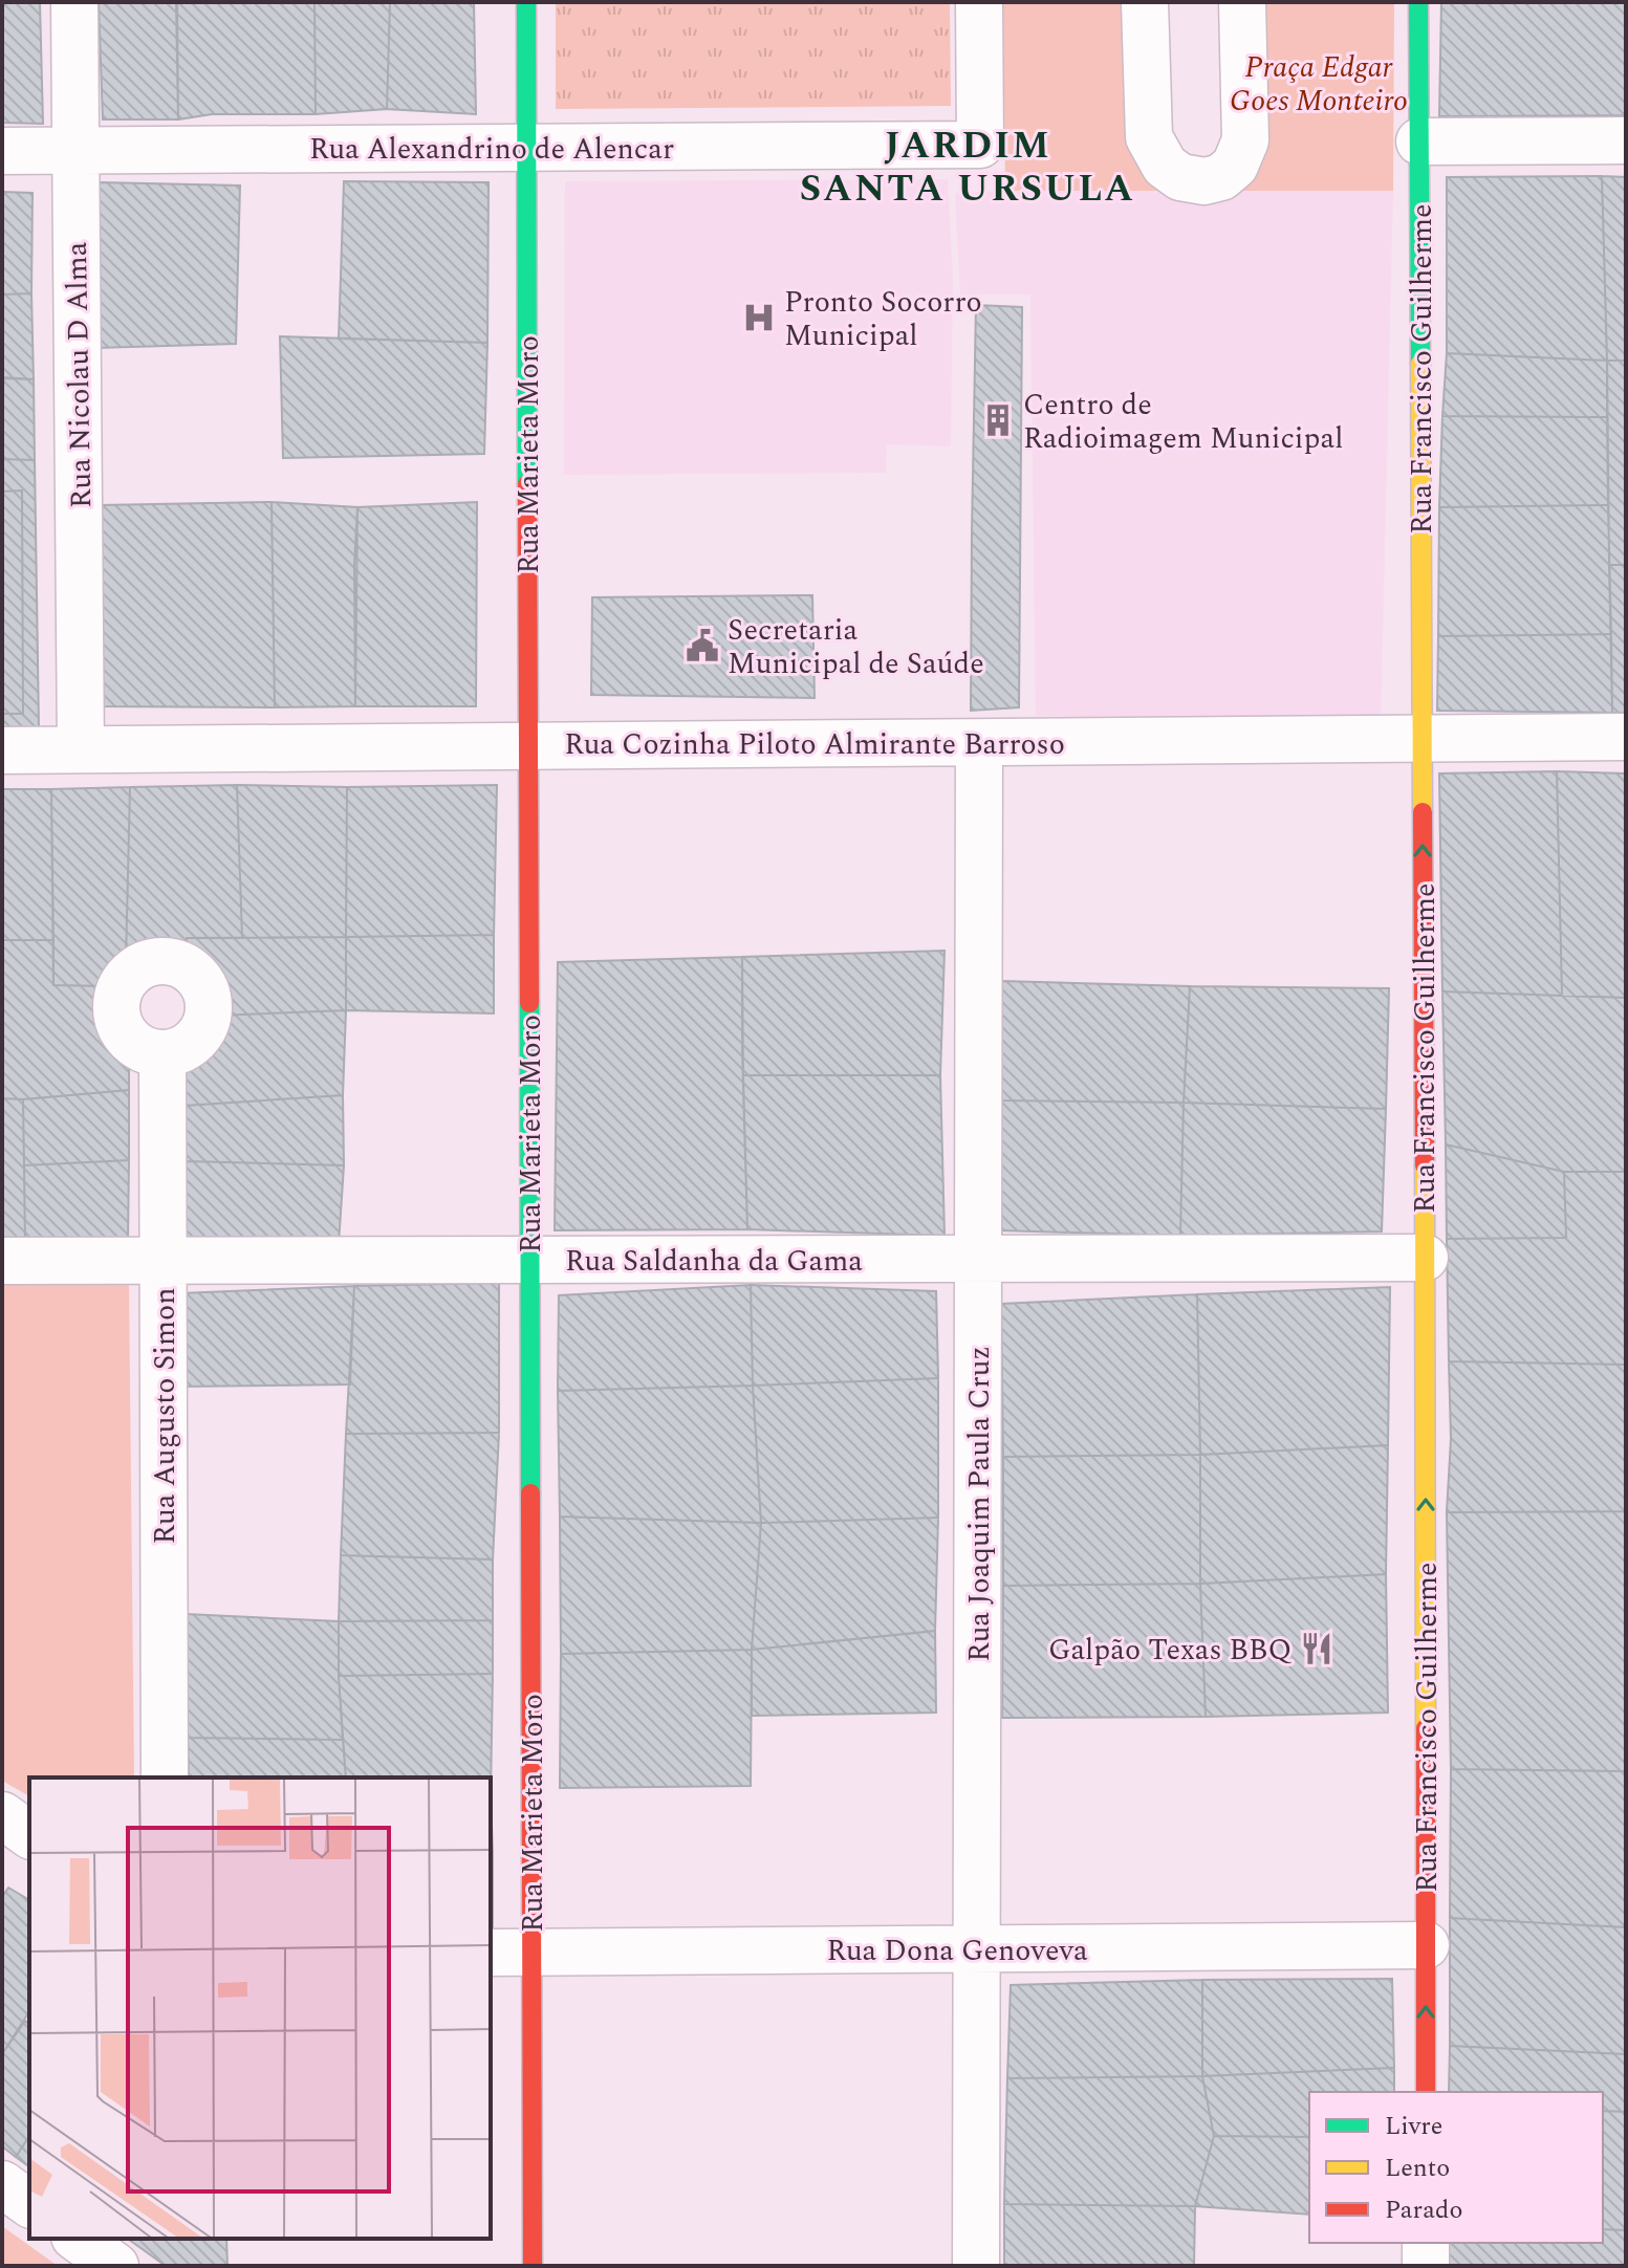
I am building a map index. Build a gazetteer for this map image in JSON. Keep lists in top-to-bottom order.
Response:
{
  "streets": {
    "street": [
      "Rua Alexandrino de Alencar",
      "Rua Francisco Guilherme",
      "Rua Nicolau D Alma",
      "Rua Marieta Moro",
      "Rua Cozinha Piloto Almirante Barroso",
      "Rua Saldanha da Gama",
      "Rua Augusto Simon",
      "Rua Joaquim Paula Cruz",
      "Rua Dona Genoveva"
    ]
  },
  "crossings": [
    ["Rua Alexandrino de Alencar", "Rua Nicolau D Alma"],
    ["Rua Alexandrino de Alencar", "Rua Marieta Moro"],
    ["Rua Francisco Guilherme", "Rua Cozinha Piloto Almirante Barroso"],
    ["Rua Francisco Guilherme", "Rua Saldanha da Gama"],
    ["Rua Francisco Guilherme", "Rua Dona Genoveva"],
    ["Rua Nicolau D Alma", "Rua Cozinha Piloto Almirante Barroso"],
    ["Rua Marieta Moro", "Rua Cozinha Piloto Almirante Barroso"],
    ["Rua Marieta Moro", "Rua Saldanha da Gama"],
    ["Rua Marieta Moro", "Rua Dona Genoveva"],
    ["Rua Cozinha Piloto Almirante Barroso", "Rua Joaquim Paula Cruz"],
    ["Rua Saldanha da Gama", "Rua Augusto Simon"],
    ["Rua Saldanha da Gama", "Rua Joaquim Paula Cruz"],
    ["Rua Joaquim Paula Cruz", "Rua Dona Genoveva"]
  ],
  "one_way": ["Rua Francisco Guilherme"],
  "districts": ["JARDIM SANTA URSULA"],
  "parks": ["Praça Edgar Goes Monteiro"],
  "places": {
    "hospital": ["Pronto Socorro Municipal"],
    "building": ["Centro de Radioimagem Municipal"],
    "public building": ["Secretaria Municipal de Saúde"],
    "restaurant": ["Galpão Texas BBQ"]
  },
  "legend": ["Livre", "Lento", "Parado"]
}
